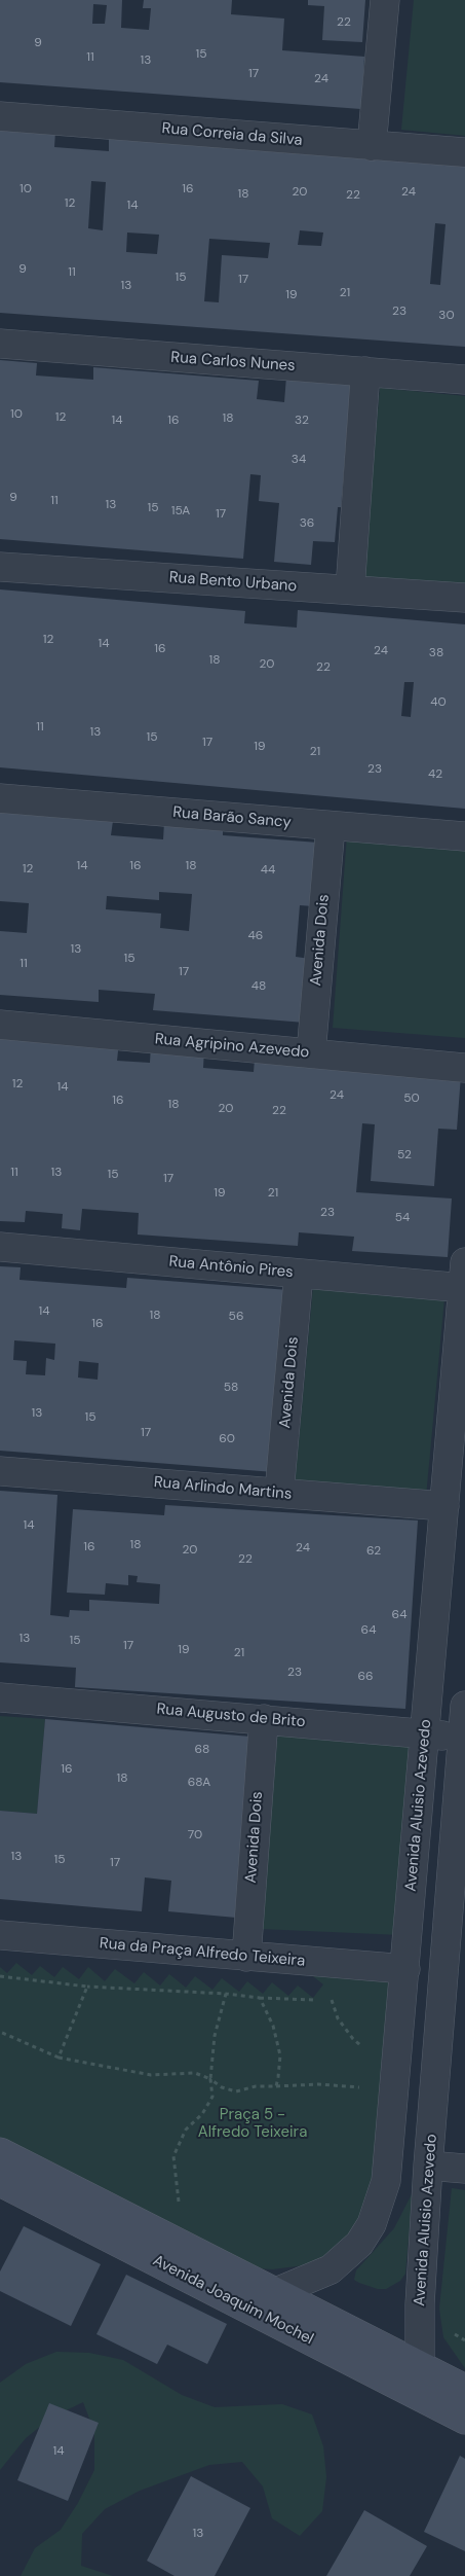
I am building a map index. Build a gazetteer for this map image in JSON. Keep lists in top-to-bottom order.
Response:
{
  "streets": {
    "main road": ["Avenida Joaquim Mochel"],
    "street": [
      "Rua Correia da Silva",
      "Rua Carlos Nunes",
      "Rua Bento Urbano",
      "Rua Barão Sancy",
      "Avenida Dois",
      "Rua Agripino Azevedo",
      "Rua Antônio Pires",
      "Rua Arlindo Martins",
      "Rua Augusto de Brito",
      "Avenida Aluisio Azevedo",
      "Rua da Praça Alfredo Teixeira"
    ]
  },
  "crossings": [
    ["Rua Barão Sancy", "Avenida Dois"],
    ["Avenida Dois", "Rua Agripino Azevedo"],
    ["Avenida Dois", "Rua Antônio Pires"],
    ["Avenida Dois", "Rua Arlindo Martins"],
    ["Avenida Dois", "Rua Augusto de Brito"],
    ["Avenida Dois", "Rua da Praça Alfredo Teixeira"],
    ["Rua Antônio Pires", "Avenida Aluisio Azevedo"],
    ["Rua Arlindo Martins", "Avenida Aluisio Azevedo"],
    ["Rua Augusto de Brito", "Avenida Aluisio Azevedo"],
    ["Avenida Aluisio Azevedo", "Rua da Praça Alfredo Teixeira"],
    ["Avenida Aluisio Azevedo", "Avenida Joaquim Mochel"]
  ],
  "parks": ["Praça 5 - Alfredo Teixeira"],
  "house_numbers": [
    "22",
    "9",
    "15",
    "11",
    "13",
    "17",
    "24",
    "10",
    "16",
    "20",
    "24",
    "18",
    "22",
    "12",
    "14",
    "9",
    "11",
    "15",
    "17",
    "13",
    "21",
    "19",
    "23",
    "30",
    "10",
    "12",
    "18",
    "14",
    "16",
    "32",
    "34",
    "9",
    "11",
    "13",
    "15",
    "15A",
    "17",
    "36",
    "12",
    "14",
    "16",
    "24",
    "38",
    "18",
    "20",
    "22",
    "40",
    "11",
    "13",
    "15",
    "17",
    "19",
    "21",
    "23",
    "42",
    "14",
    "16",
    "18",
    "12",
    "44",
    "46",
    "13",
    "15",
    "11",
    "17",
    "48",
    "12",
    "14",
    "24",
    "50",
    "16",
    "18",
    "20",
    "22",
    "52",
    "11",
    "13",
    "15",
    "17",
    "19",
    "21",
    "23",
    "54",
    "14",
    "18",
    "56",
    "16",
    "58",
    "13",
    "15",
    "17",
    "60",
    "14",
    "18",
    "16",
    "24",
    "20",
    "62",
    "22",
    "64",
    "64",
    "13",
    "15",
    "17",
    "19",
    "21",
    "23",
    "66",
    "68",
    "16",
    "18",
    "68A",
    "70",
    "13",
    "15",
    "17",
    "14",
    "13"
  ]
}
